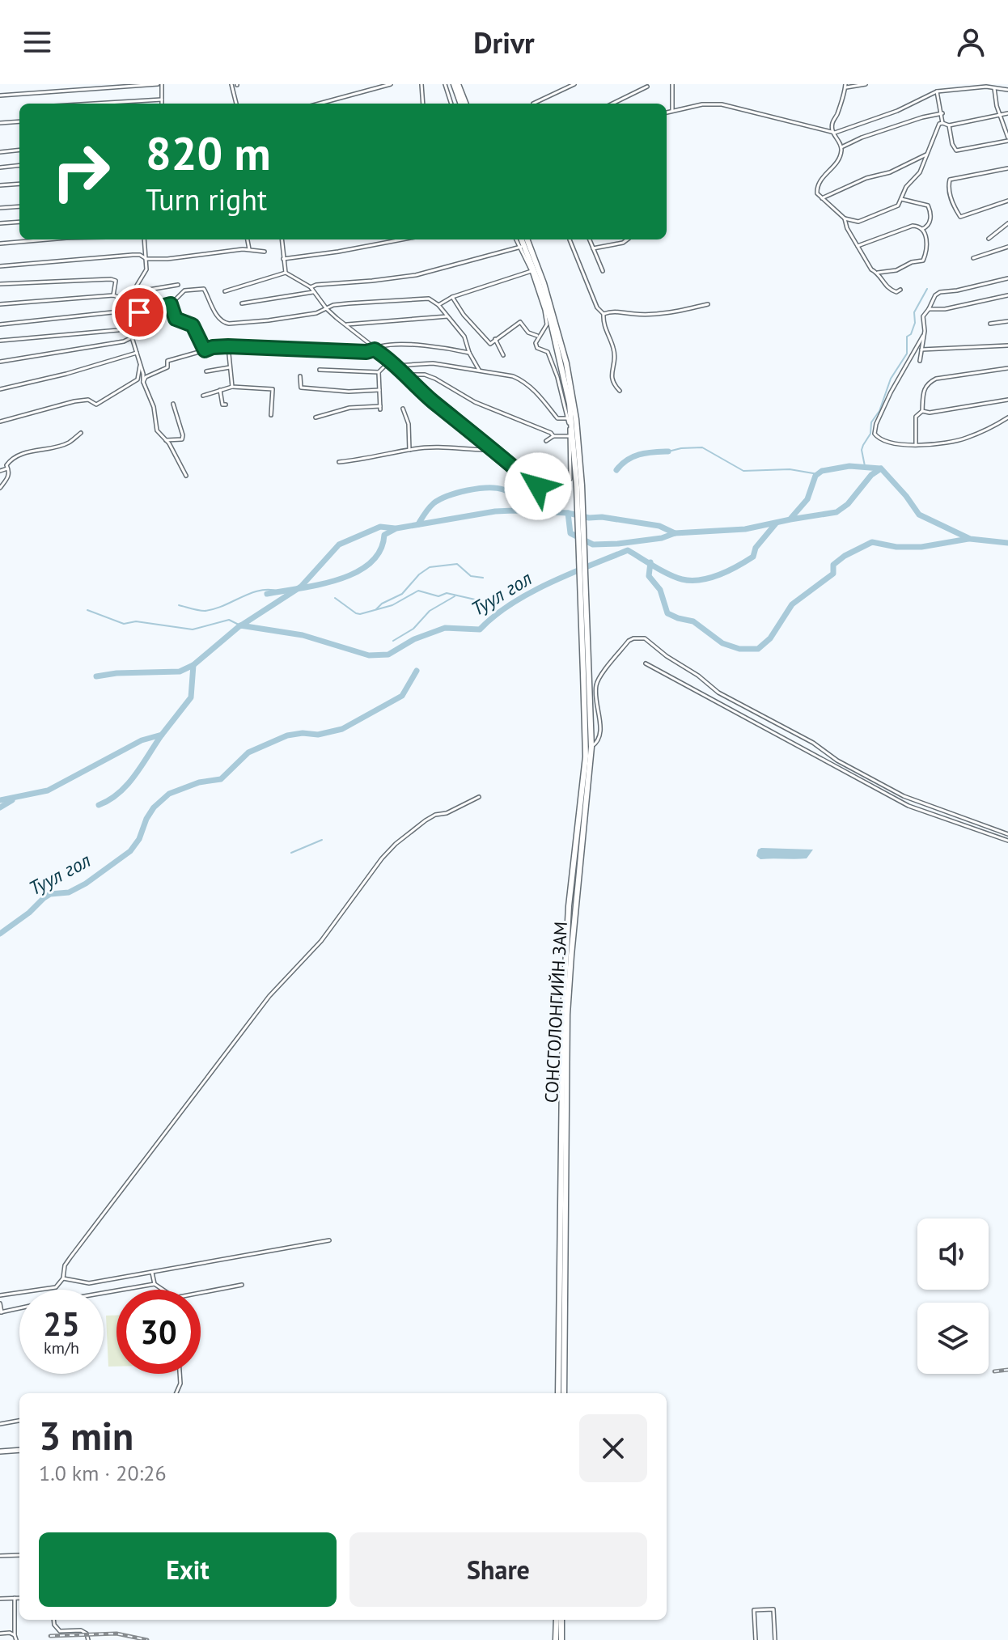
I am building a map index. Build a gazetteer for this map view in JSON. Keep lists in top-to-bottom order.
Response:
{
  "streets": {
    "main road": ["СОНСГОЛОНГИЙН ЗАМ"]
  },
  "water": ["Туул гол"],
  "page": {
    "header": "Drivr",
    "turn": ["820 m", "Turn right"],
    "speed": "25 km/h",
    "limit": "30",
    "heading": ["3 min", "1.0 km · 20:26"],
    "buttons": ["Exit", "Share"]
  }
}
